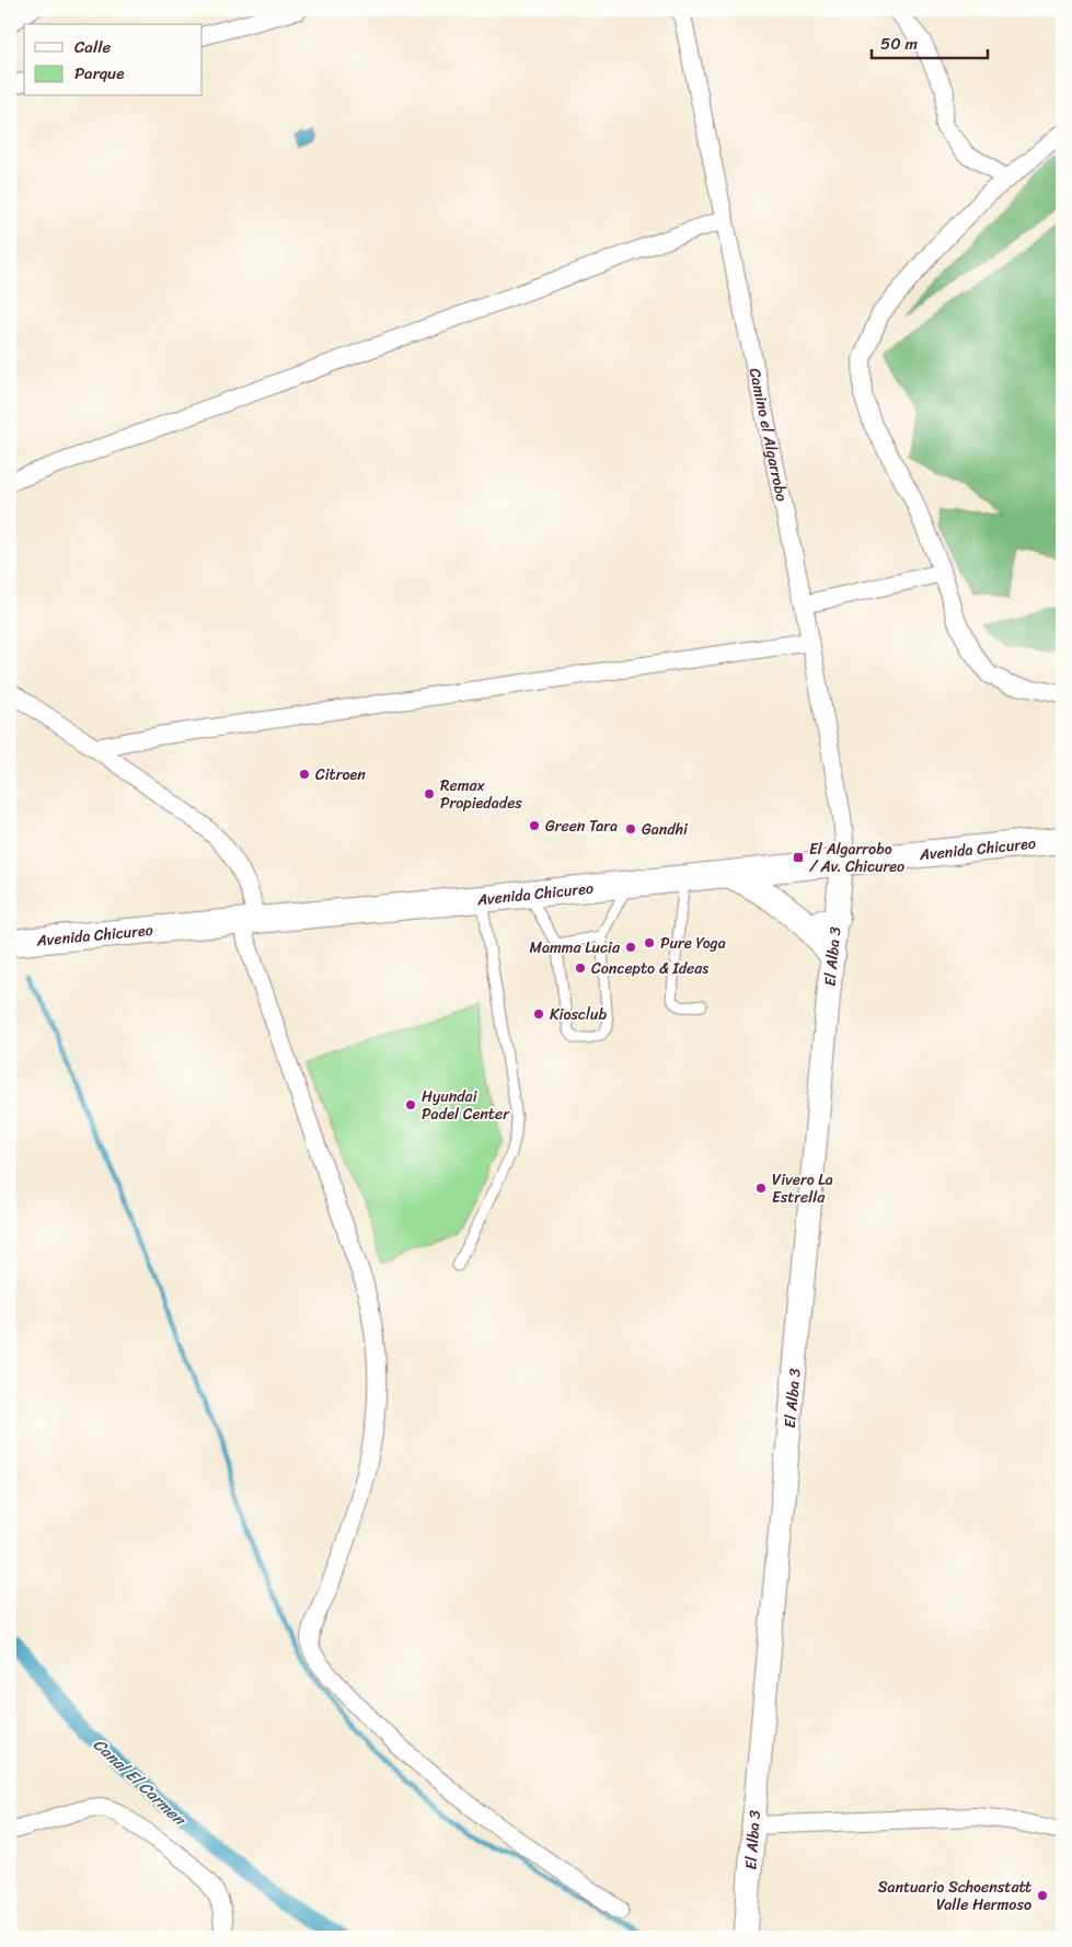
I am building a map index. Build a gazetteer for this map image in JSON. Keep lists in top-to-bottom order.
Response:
{
  "streets": {
    "main road": ["Avenida Chicureo"],
    "street": ["Camino el Algarrobo", "El Alba 3"]
  },
  "crossings": [
    ["Camino el Algarrobo", "Avenida Chicureo"],
    ["Camino el Algarrobo", "El Alba 3"],
    ["Avenida Chicureo", "El Alba 3"]
  ],
  "water": ["Canal El Carmen"],
  "places": {
    "other": [
      "Citroen",
      "Remax Propiedades",
      "Green Tara",
      "Gandhi",
      "Pure Yoga",
      "Mamma Lucia",
      "Concepto & Ideas",
      "Kiosclub",
      "Hyundai Padel Center",
      "Vivero La Estrella",
      "Santuario Schoenstatt Valle Hermoso"
    ],
    "transit": ["El Algarrobo / Av. Chicureo"]
  },
  "legend": ["Calle", "Parque"],
  "scale_bar": "50 m"
}
